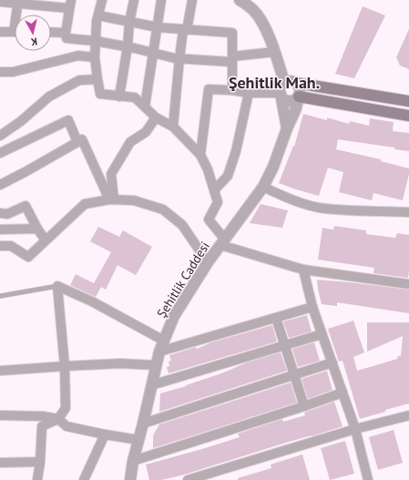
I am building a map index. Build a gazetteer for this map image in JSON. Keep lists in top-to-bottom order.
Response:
{
  "streets": {
    "street": ["Şehitlik Caddesi"]
  },
  "districts": ["Şehitlik Mah."],
  "north": "bottom"
}
